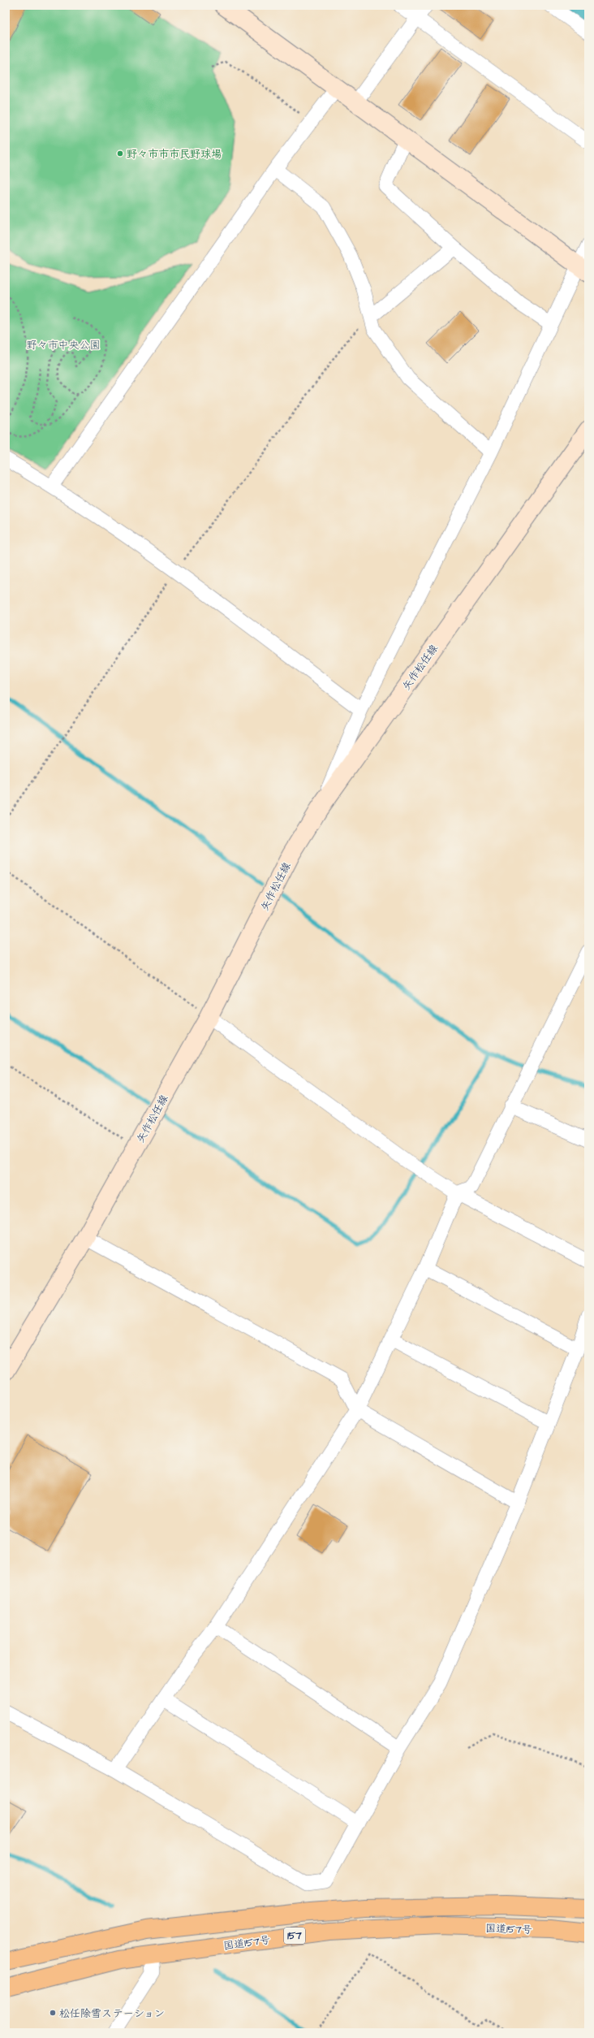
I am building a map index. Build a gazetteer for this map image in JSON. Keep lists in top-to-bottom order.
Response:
{
  "streets": {
    "highway": ["国道157号", "157"],
    "main road": ["矢作松任線"]
  },
  "parks": ["野々市中央公園"],
  "places": ["野々市市市民野球場", "松任除雪ステーション"]
}
